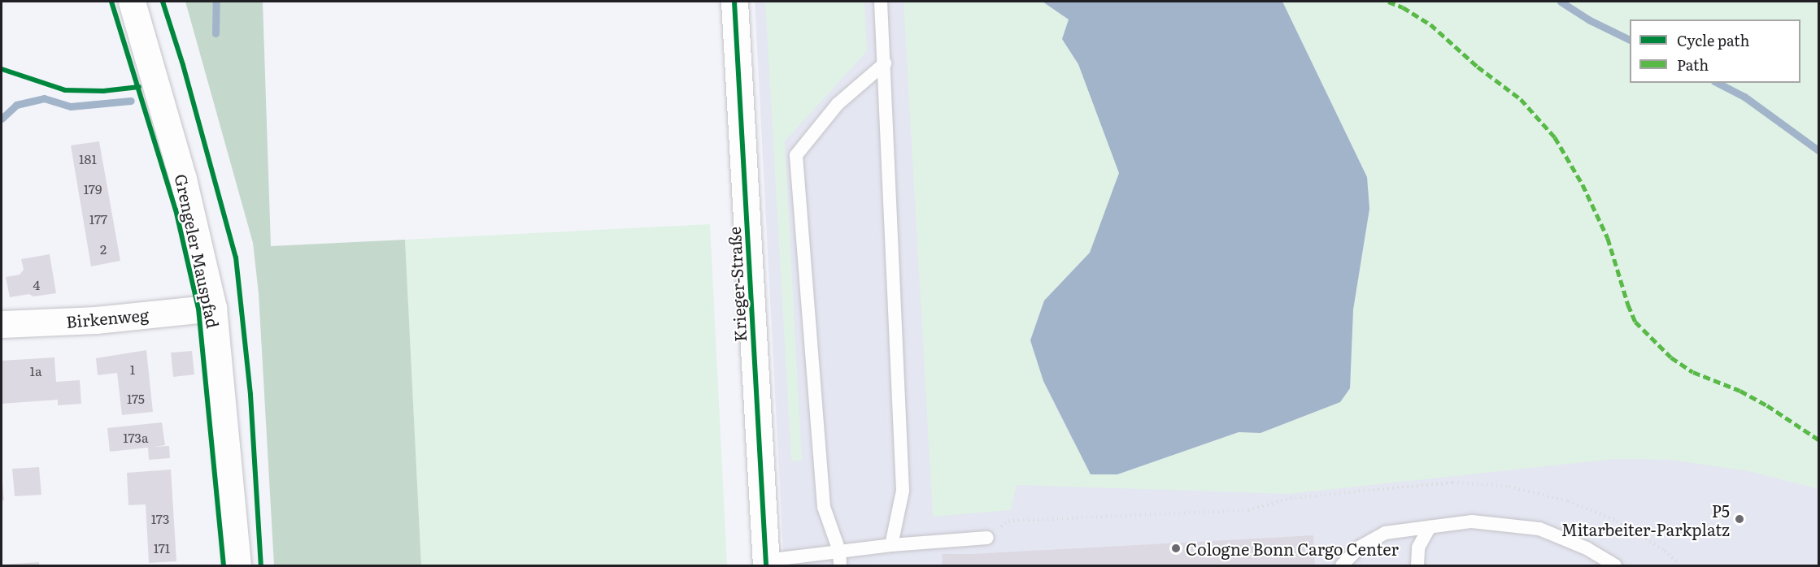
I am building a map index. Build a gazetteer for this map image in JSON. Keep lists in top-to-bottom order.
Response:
{
  "streets": {
    "street": ["Grengeler Mauspfad", "Krieger-Straße", "Birkenweg"]
  },
  "crossings": [
    ["Grengeler Mauspfad", "Birkenweg"]
  ],
  "places": ["P5 Mitarbeiter-Parkplatz", "Cologne Bonn Cargo Center"],
  "house_numbers": [
    "181",
    "179",
    "177",
    "2",
    "4",
    "1",
    "1a",
    "175",
    "173a",
    "173",
    "171"
  ],
  "legend": ["Cycle path", "Path"]
}
